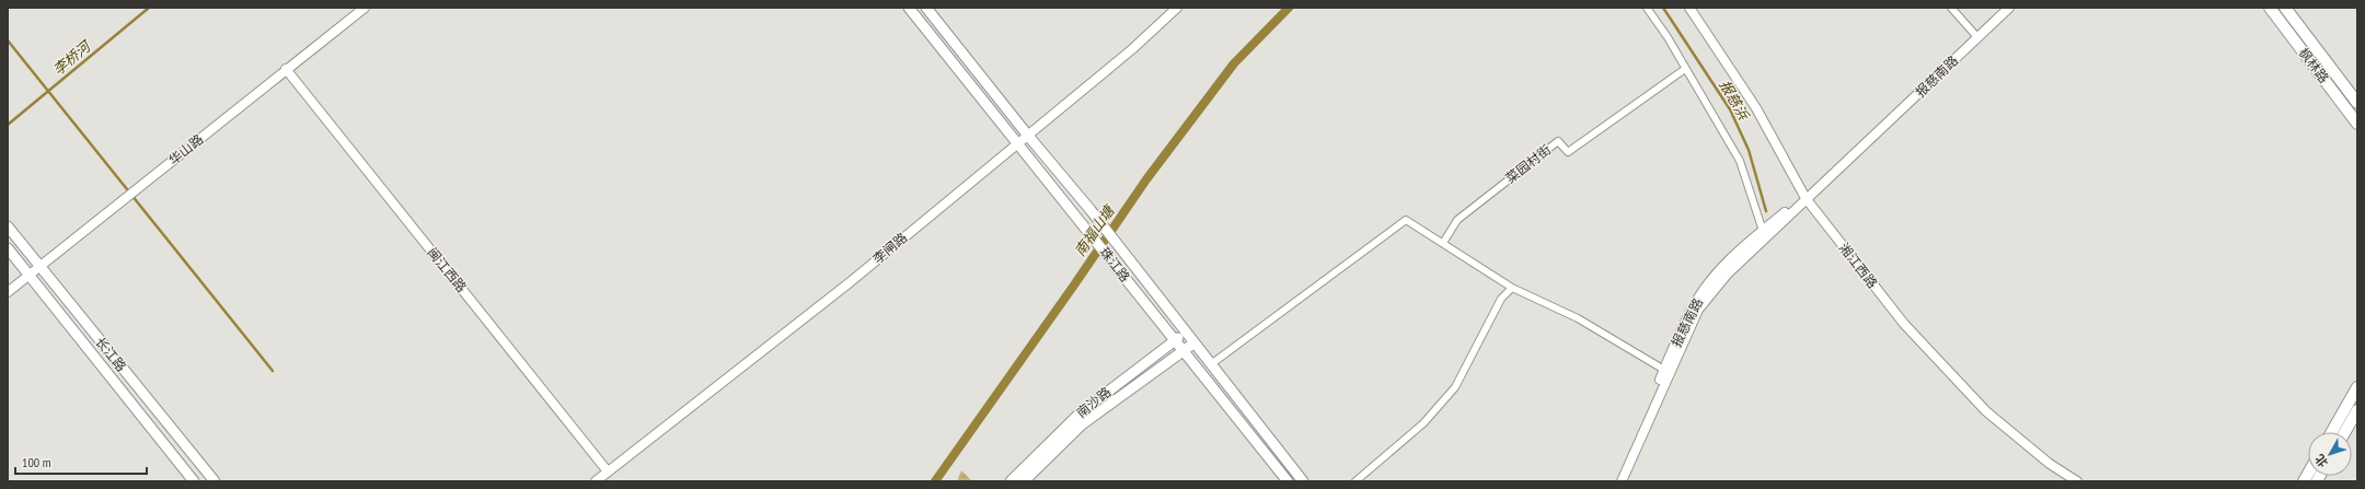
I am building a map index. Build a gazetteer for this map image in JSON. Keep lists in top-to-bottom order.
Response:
{
  "streets": {
    "main road": [
      "枫林路",
      "珠江路",
      "长江路",
      "南沙路"
    ],
    "street": [
      "报慈南路",
      "华山路",
      "菜园村街",
      "李闸路",
      "湘江西路",
      "闽江西路"
    ]
  },
  "crossings": [
    ["报慈南路", "湘江西路"],
    ["华山路", "闽江西路"],
    ["华山路", "长江路"],
    ["李闸路", "珠江路"],
    ["李闸路", "闽江西路"],
    ["珠江路", "南沙路"]
  ],
  "water": ["李桥河", "报慈浜", "南福山塘"],
  "scale_bar": "100 m",
  "north": "bottom left"
}
